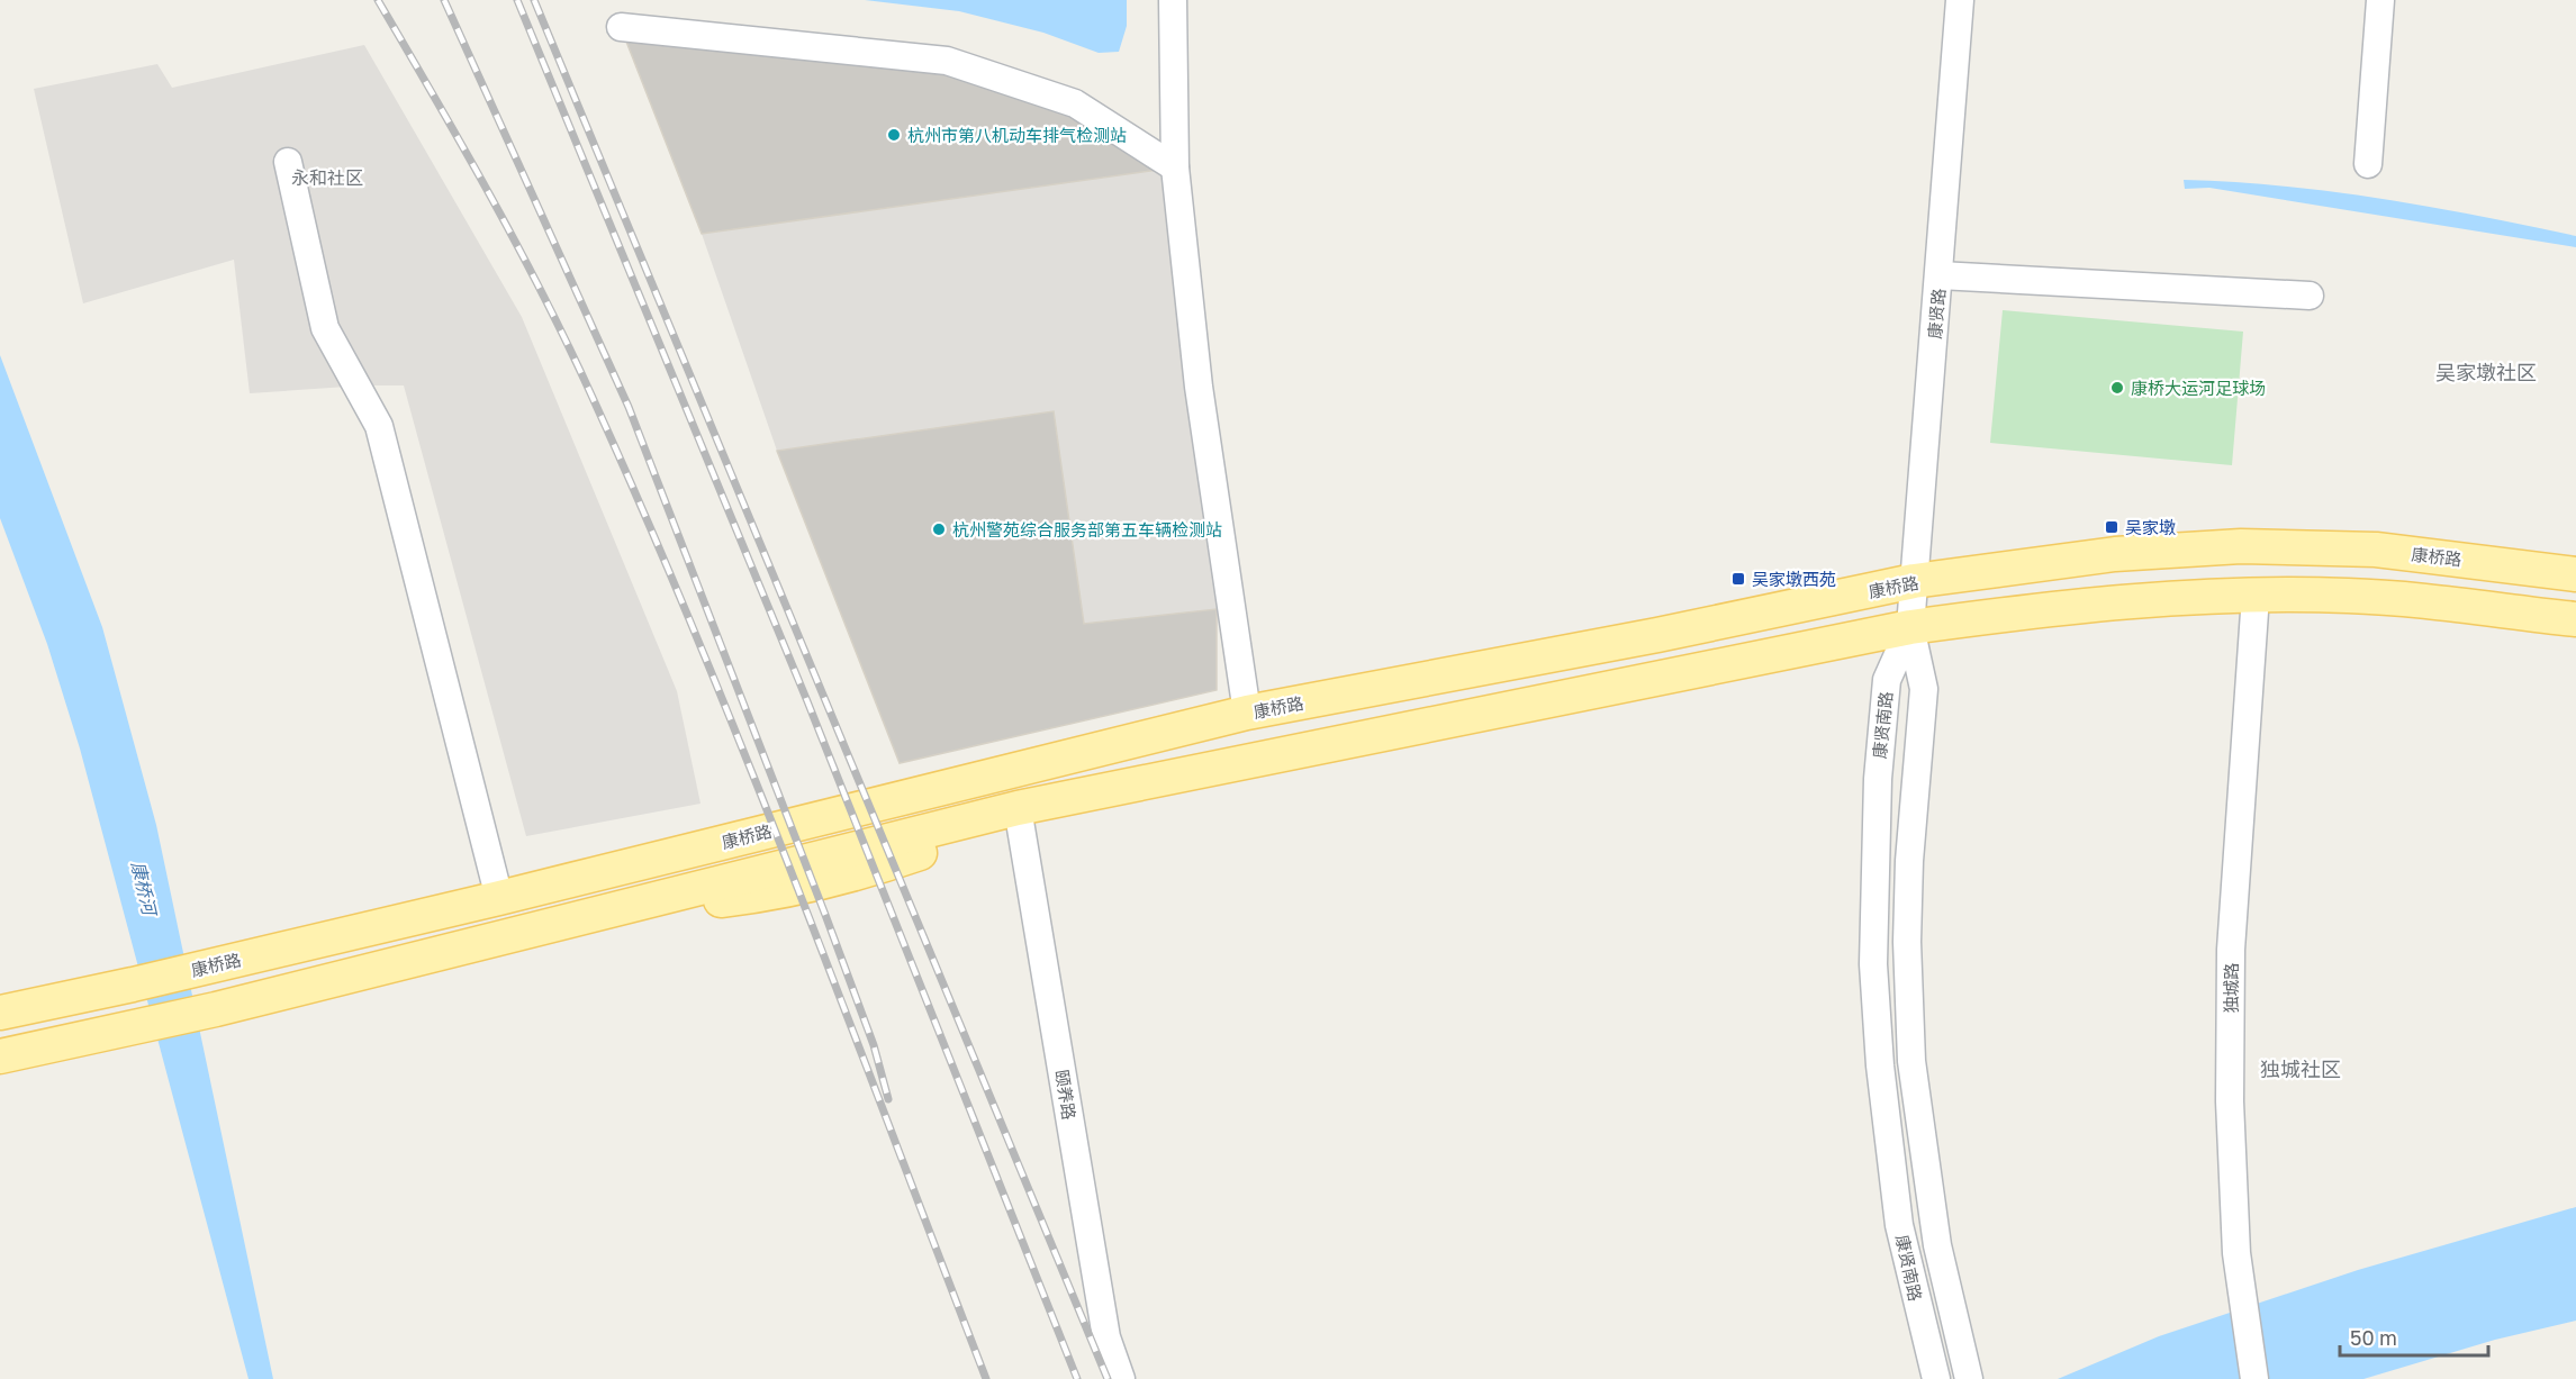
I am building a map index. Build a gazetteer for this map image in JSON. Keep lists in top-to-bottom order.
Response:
{
  "streets": {
    "main road": ["康桥路"],
    "street": [
      "康贤路",
      "康贤南路",
      "独城路",
      "颐养路"
    ]
  },
  "crossings": [
    ["康贤路", "康桥路"],
    ["康贤路", "康贤南路"]
  ],
  "districts": ["永和社区", "吴家墩社区", "独城社区"],
  "water": ["康桥河"],
  "places": {
    "other": ["杭州市第八机动车排气检测站", "康桥大运河足球场", "杭州警苑综合服务部第五车辆检测站"],
    "transit": ["吴家墩", "吴家墩西苑"]
  },
  "scale_bar": "50 m"
}
